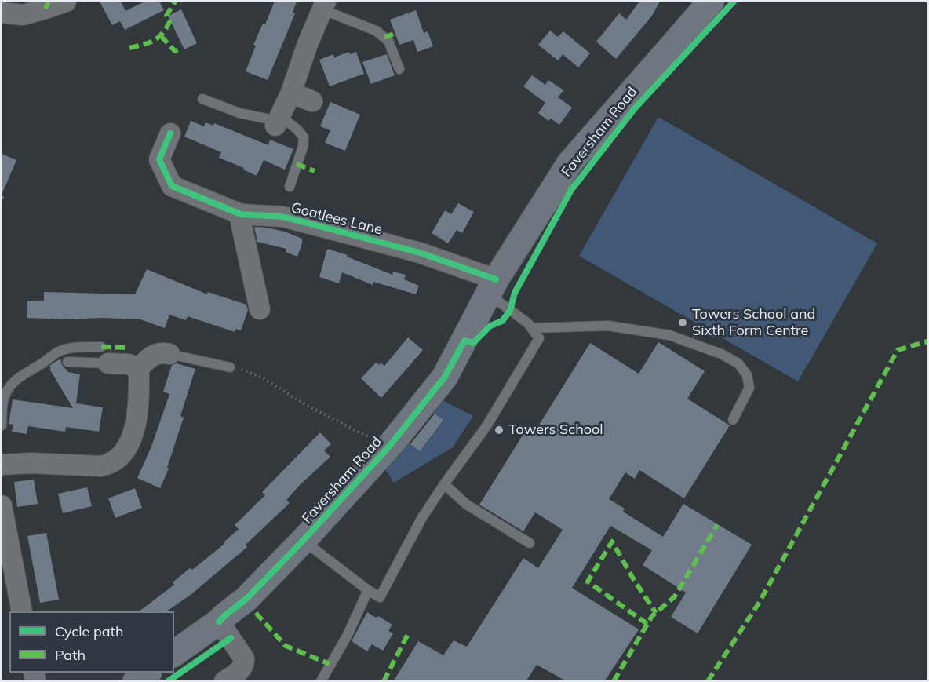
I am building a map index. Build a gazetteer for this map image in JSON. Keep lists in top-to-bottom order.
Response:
{
  "streets": {
    "main road": ["Faversham Road"],
    "street": ["Goatlees Lane"]
  },
  "crossings": [
    ["Faversham Road", "Goatlees Lane"]
  ],
  "places": ["Towers School and Sixth Form Centre", "Towers School"],
  "legend": ["Cycle path", "Path"]
}
